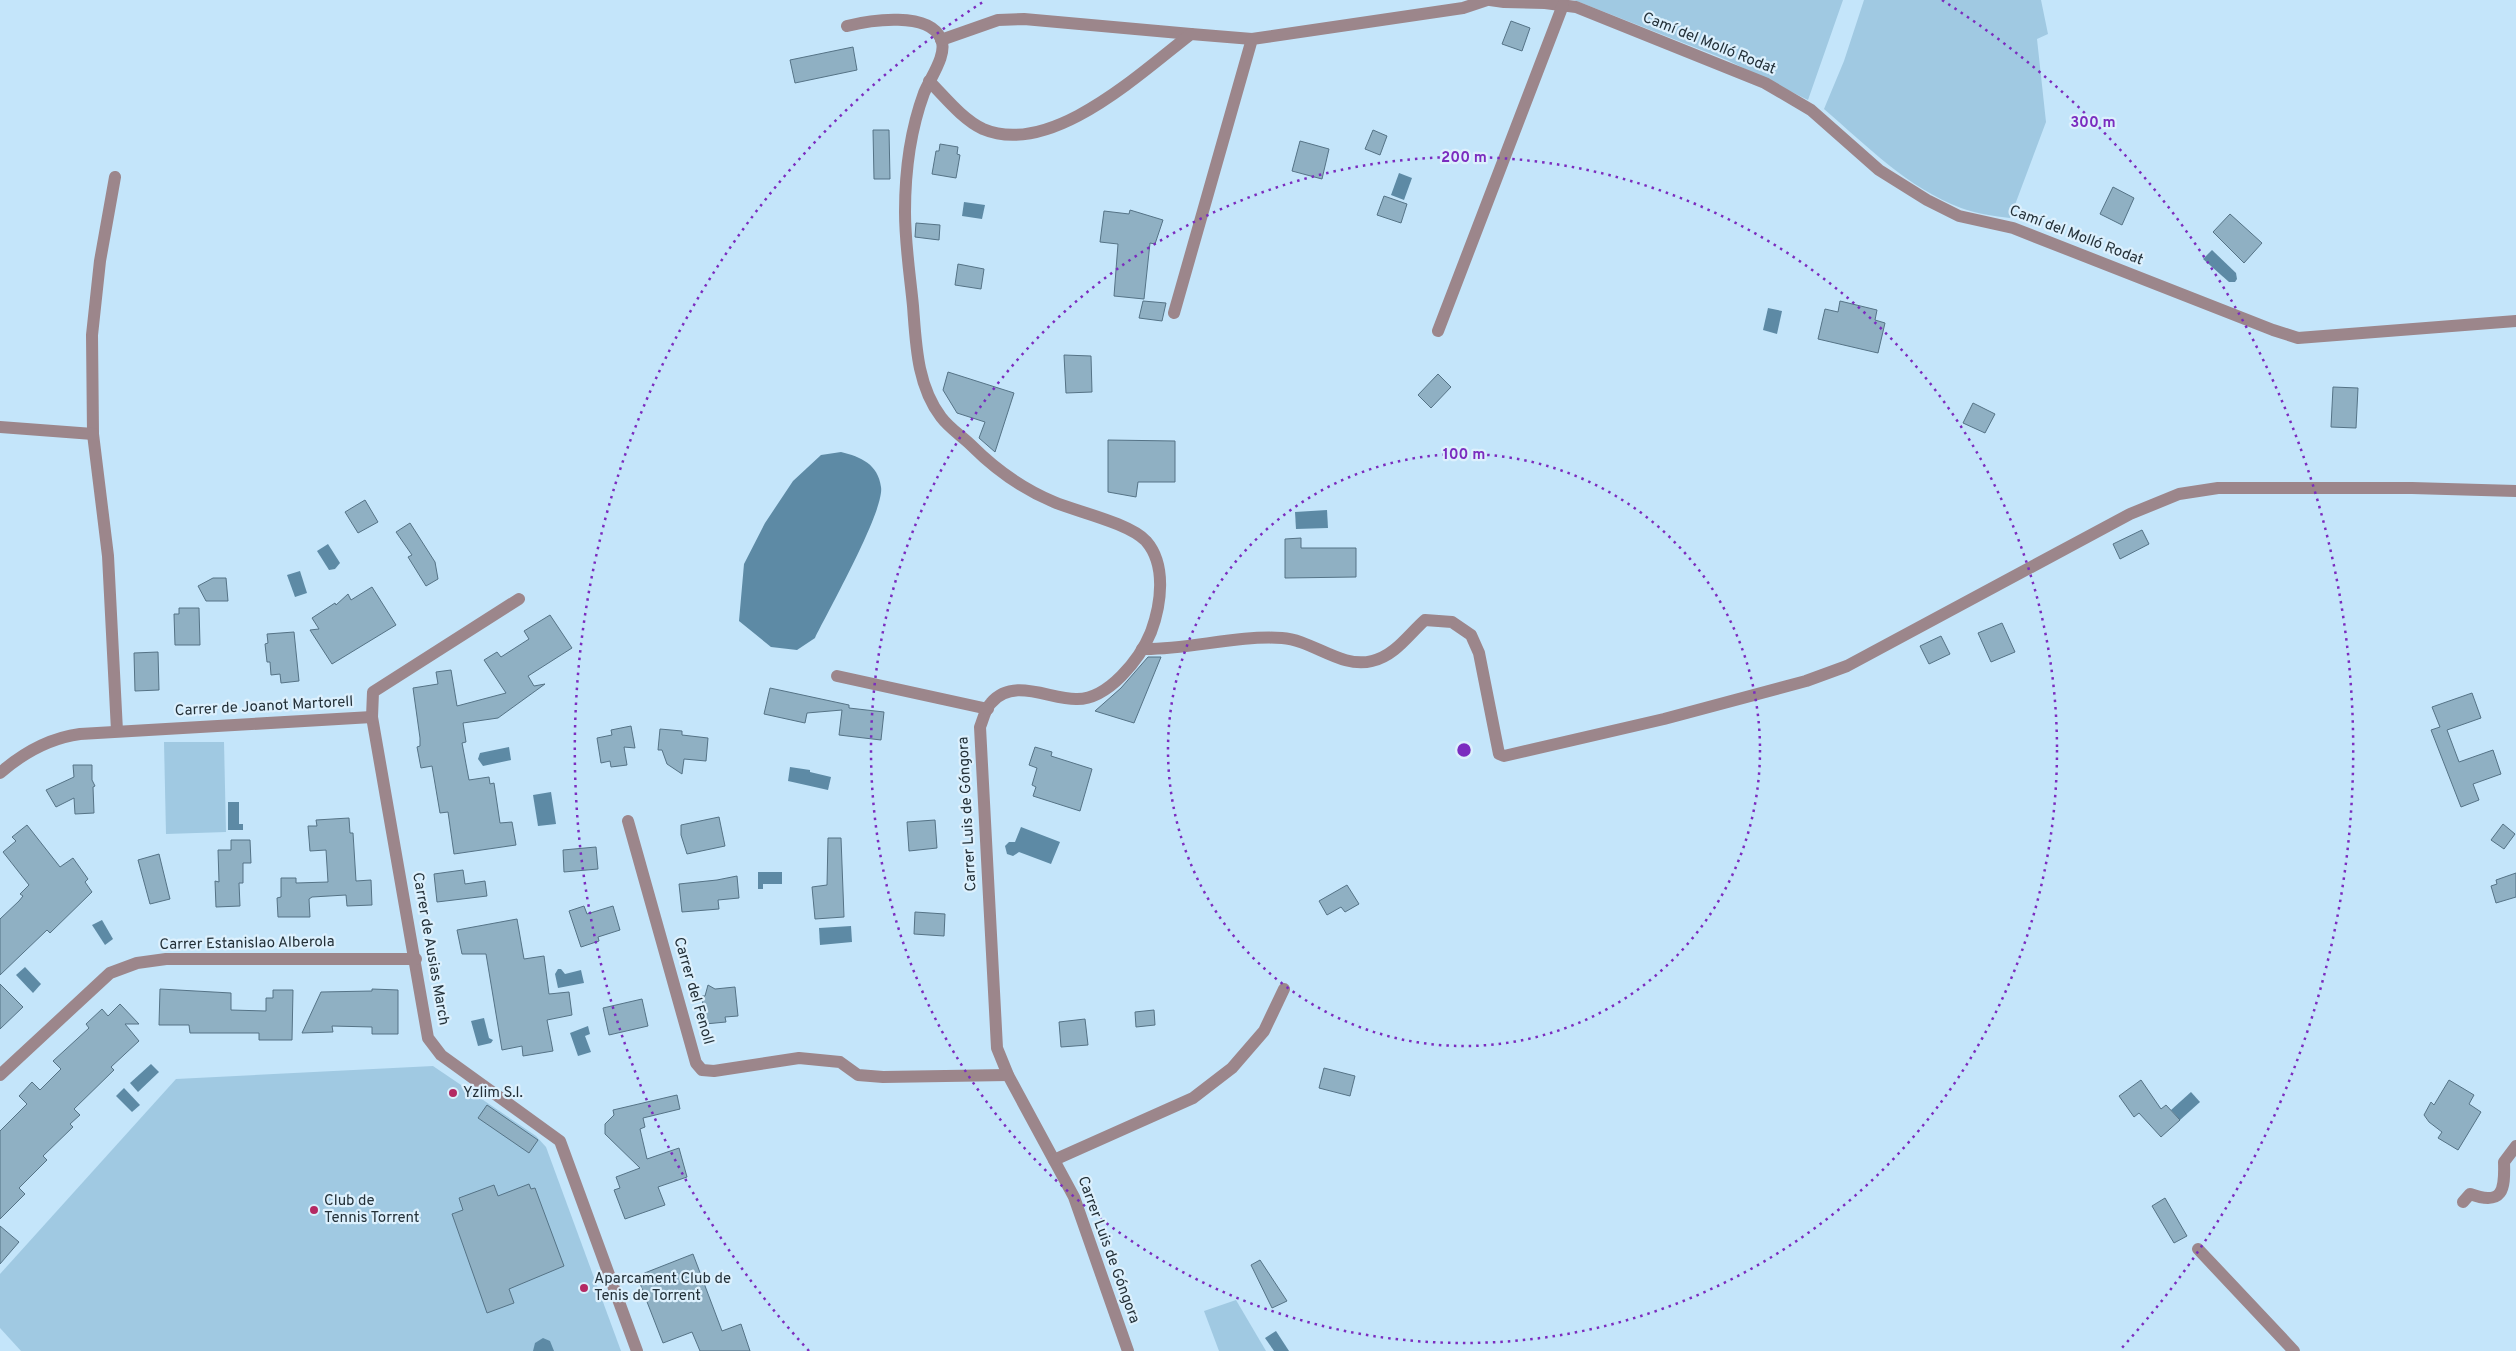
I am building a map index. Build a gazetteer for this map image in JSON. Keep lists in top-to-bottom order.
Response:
{
  "streets": {
    "street": [
      "Camí del Molló Rodat",
      "Carrer de Joanot Martorell",
      "Carrer Luis de Góngora",
      "Carrer Estanislao Alberola",
      "Carrer de Ausias March",
      "Carrer del Fenoll"
    ]
  },
  "crossings": [
    ["Carrer de Joanot Martorell", "Carrer de Ausias March"],
    ["Carrer Luis de Góngora", "Carrer del Fenoll"],
    ["Carrer Estanislao Alberola", "Carrer de Ausias March"]
  ],
  "places": ["Yzlim S.l.", "Club de Tennis Torrent", "Aparcament Club de Tenis de Torrent"],
  "rings": ["300 m", "200 m", "100 m"]
}
